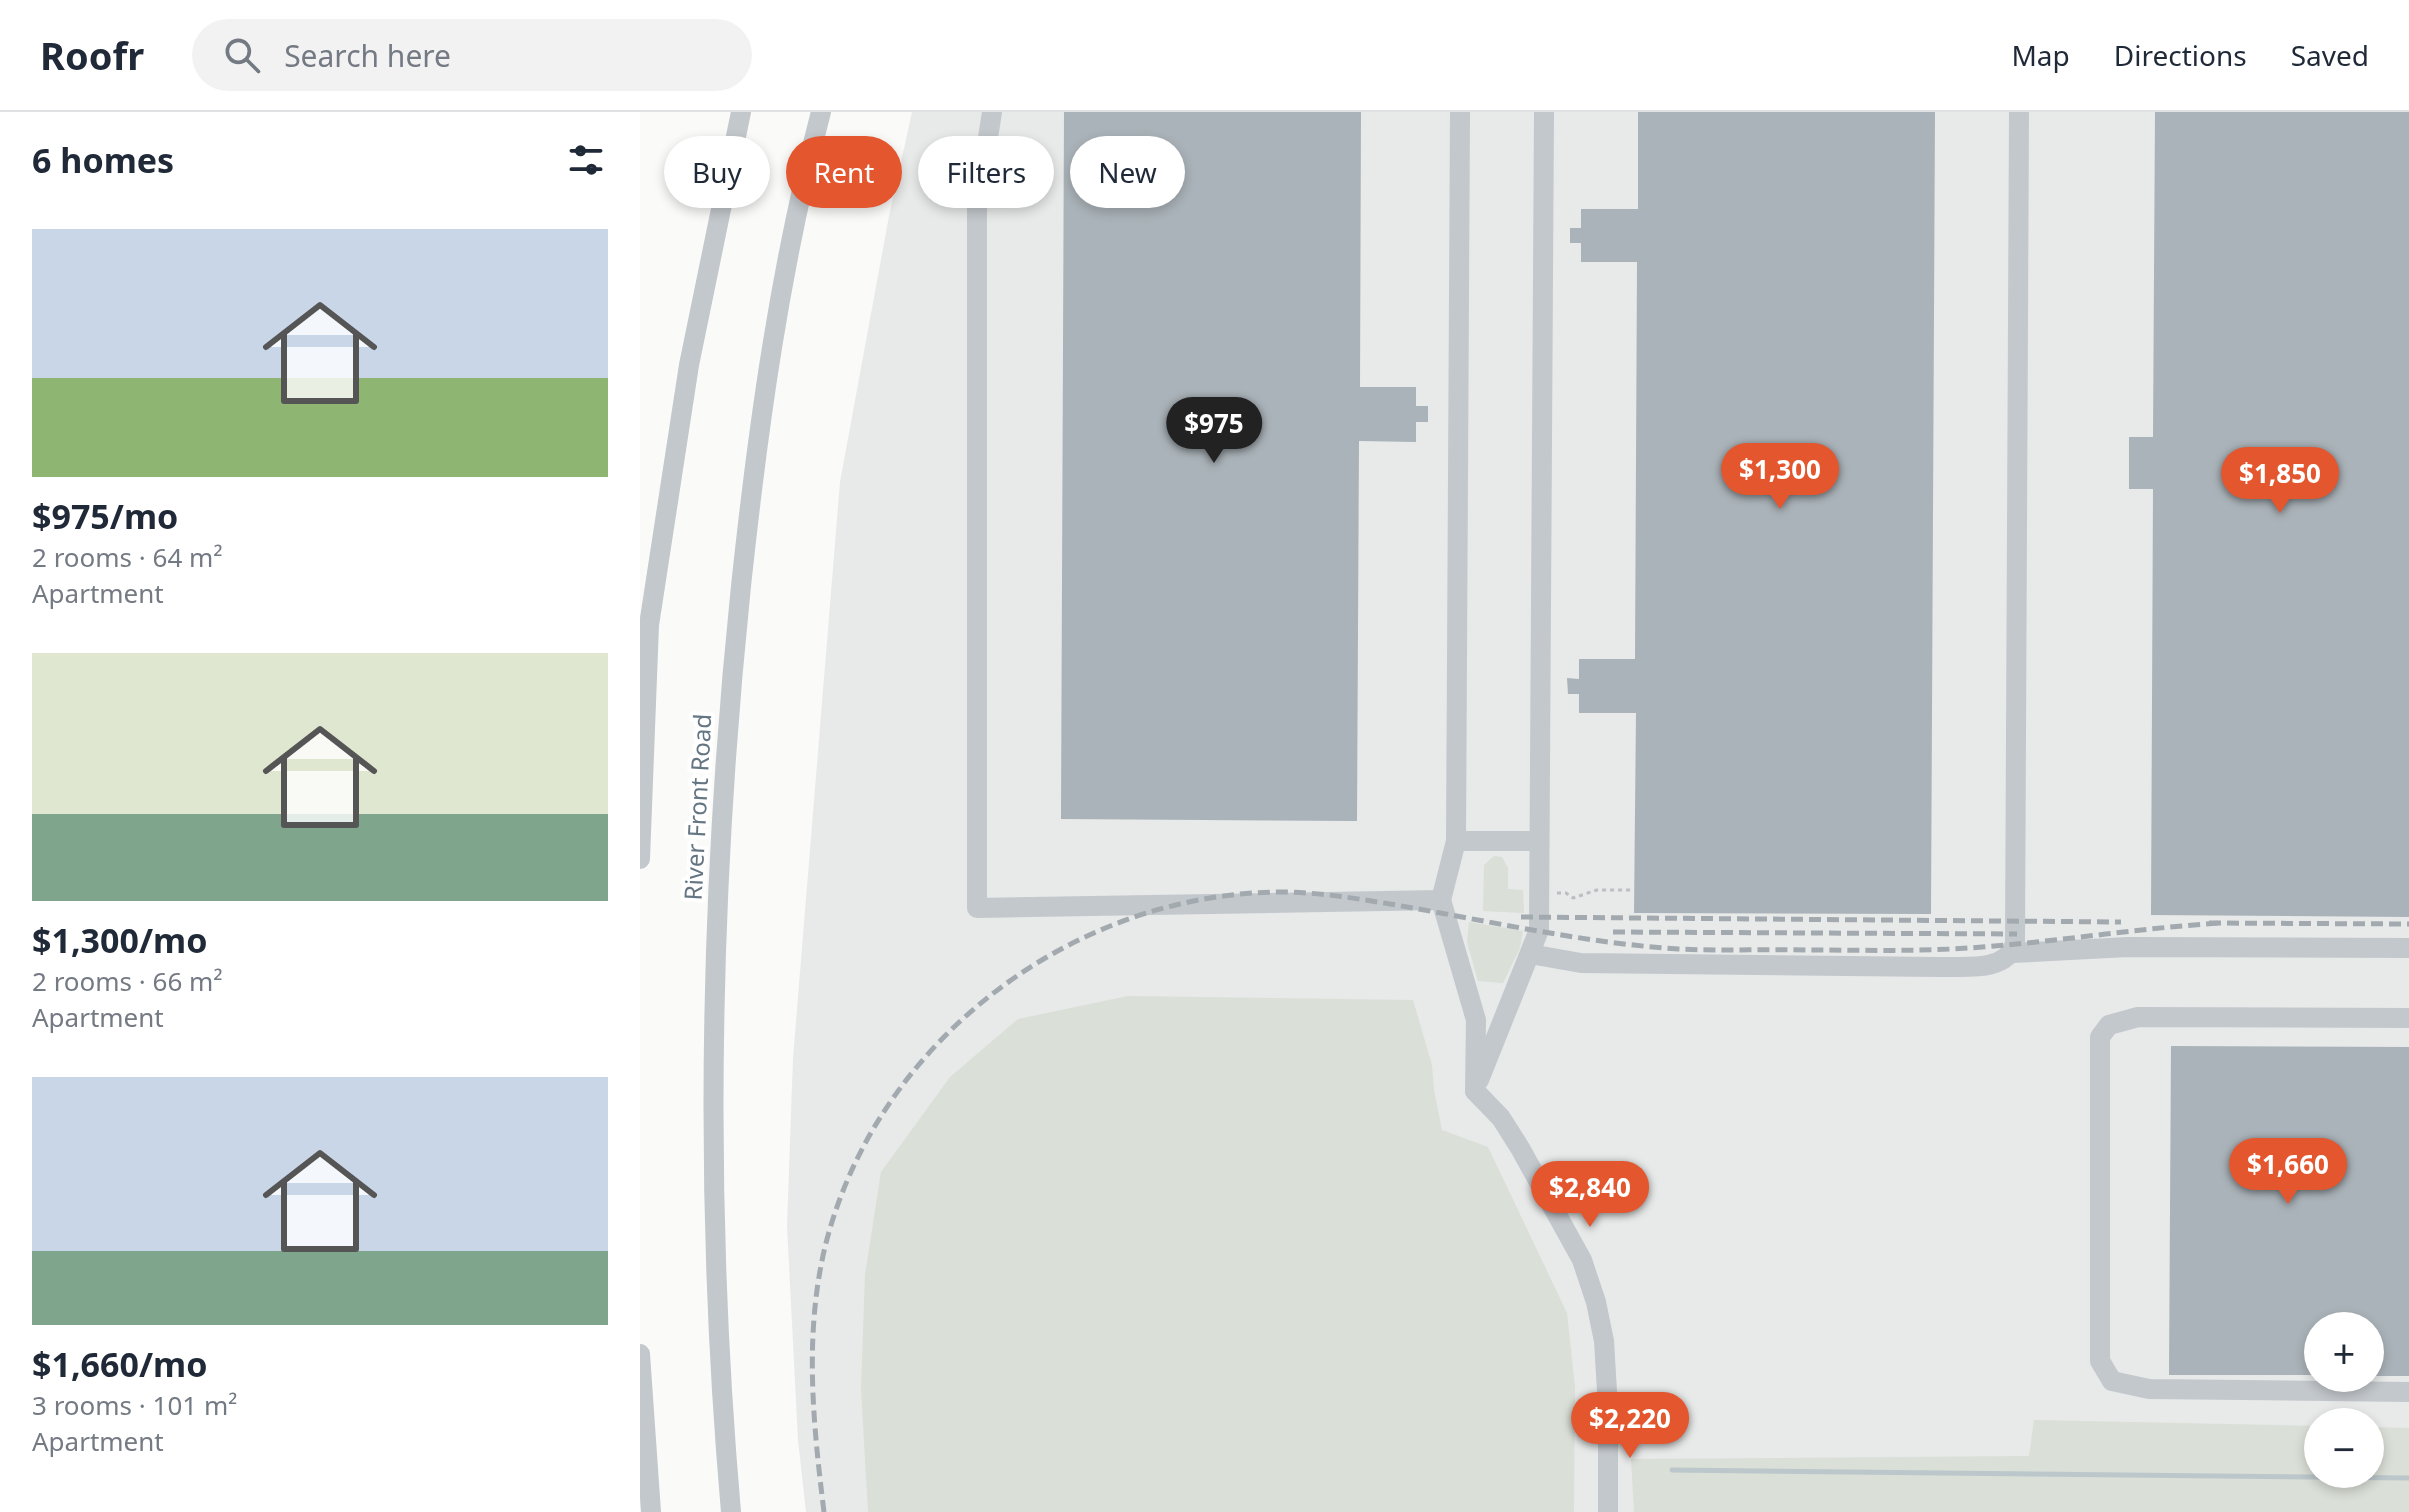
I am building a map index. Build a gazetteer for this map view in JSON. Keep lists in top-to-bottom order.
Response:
{
  "streets": {
    "street": ["River Front Road"]
  },
  "page": {
    "header": "Roofr",
    "search": "Search here",
    "nav": ["Map", "Directions", "Saved"],
    "heading": "6 homes",
    "chip": [
      "Buy",
      "Rent",
      "Filters",
      "New"
    ],
    "list": [
      {
        "name": "$975/mo",
        "note": "2 rooms · 64 m² · Apartment"
      },
      {
        "name": "$1,300/mo",
        "note": "2 rooms · 66 m² · Apartment"
      },
      {
        "name": "$1,660/mo",
        "note": "3 rooms · 101 m² · Apartment"
      }
    ],
    "price": [
      "$975",
      "$1,300",
      "$1,850",
      "$1,660",
      "$2,840",
      "$2,220"
    ],
    "map_buttons": ["+", "−"]
  }
}
